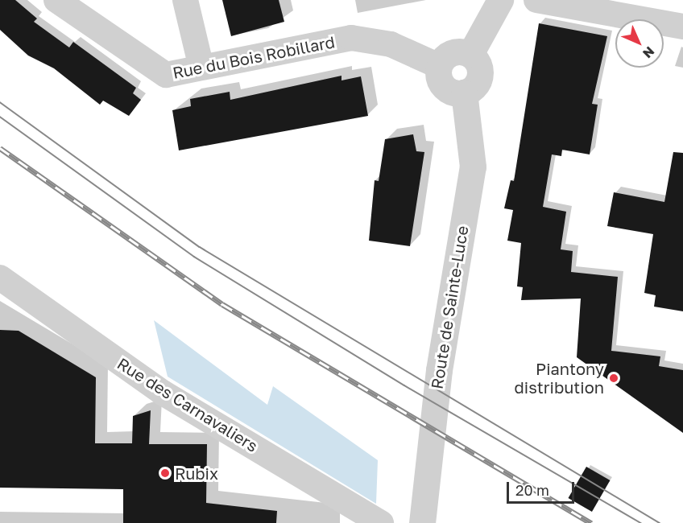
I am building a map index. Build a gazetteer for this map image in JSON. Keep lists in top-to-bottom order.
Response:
{
  "streets": {
    "street": ["Rue du Bois Robillard", "Route de Sainte-Luce", "Rue des Carnavaliers"]
  },
  "crossings": [
    ["Rue du Bois Robillard", "Route de Sainte-Luce"]
  ],
  "places": ["Piantony distribution", "Rubix"],
  "scale_bar": "20 m",
  "north": "bottom right"
}
